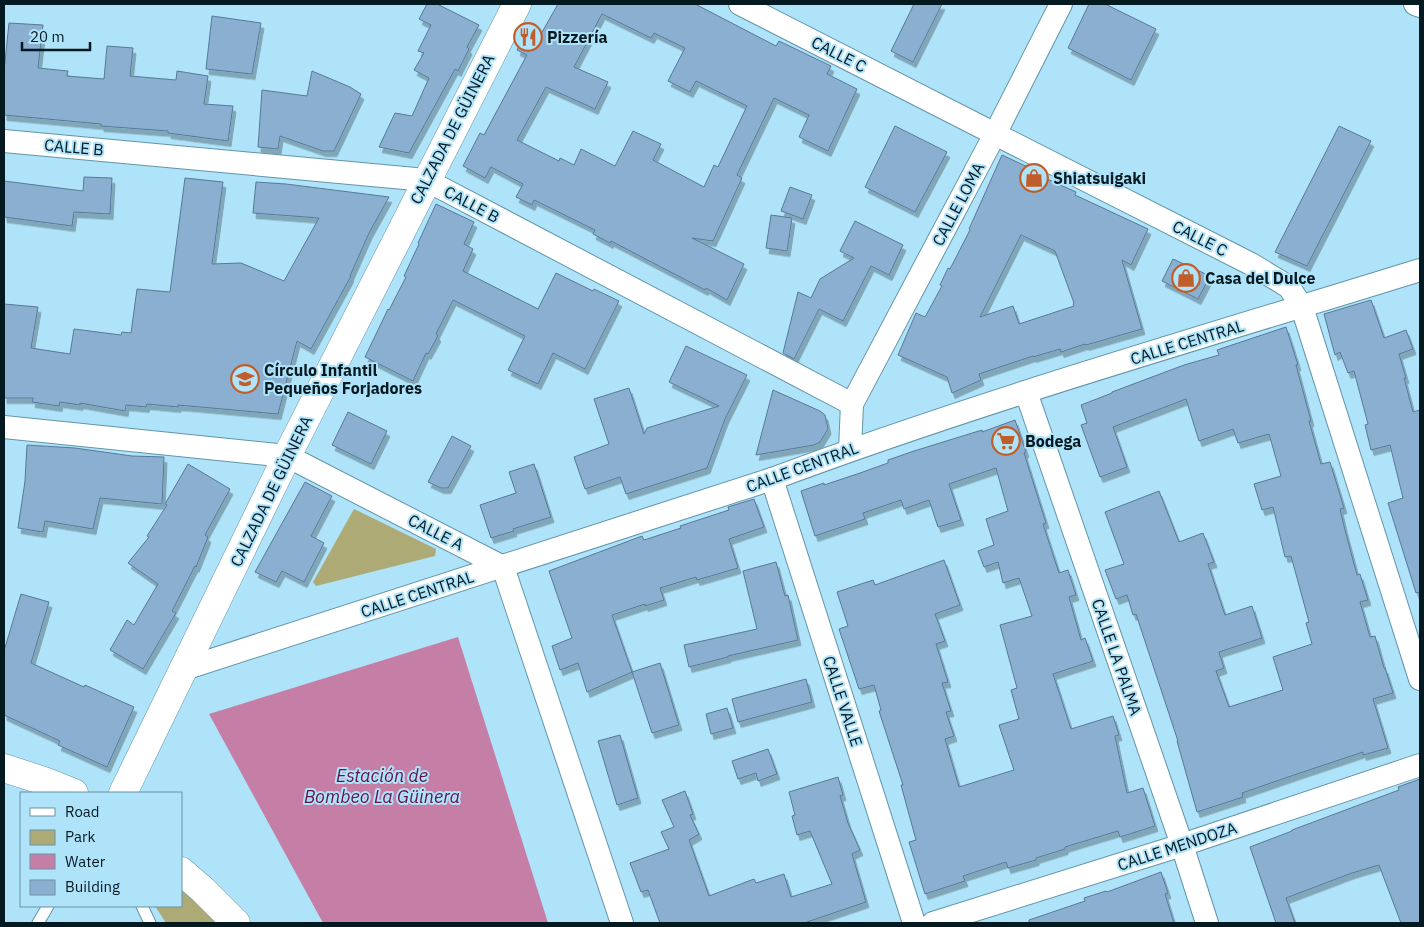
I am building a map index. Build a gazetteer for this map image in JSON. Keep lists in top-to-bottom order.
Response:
{
  "streets": {
    "main road": ["CALZADA DE GÜINERA"],
    "street": [
      "CALLE C",
      "CALLE B",
      "CALLE LOMA",
      "CALLE CENTRAL",
      "CALLE A",
      "CALLE LA PALMA",
      "CALLE VALLE",
      "CALLE MENDOZA"
    ]
  },
  "crossings": [
    ["CALLE C", "CALLE LOMA"],
    ["CALLE C", "CALLE CENTRAL"],
    ["CALZADA DE GÜINERA", "CALLE B"],
    ["CALZADA DE GÜINERA", "CALLE CENTRAL"],
    ["CALZADA DE GÜINERA", "CALLE A"],
    ["CALLE B", "CALLE LOMA"],
    ["CALLE CENTRAL", "CALLE A"],
    ["CALLE CENTRAL", "CALLE LA PALMA"],
    ["CALLE CENTRAL", "CALLE VALLE"],
    ["CALLE LA PALMA", "CALLE MENDOZA"]
  ],
  "water": ["Estación de Bombeo La Güinera"],
  "places": {
    "restaurant": ["Pizzería"],
    "shop": ["Shiatsuigaki", "Casa del Dulce"],
    "school or university": ["Círculo Infantil Pequeños Forjadores"],
    "supermarket": ["Bodega"]
  },
  "legend": [
    "Road",
    "Park",
    "Water",
    "Building"
  ],
  "scale_bar": "20 m"
}
